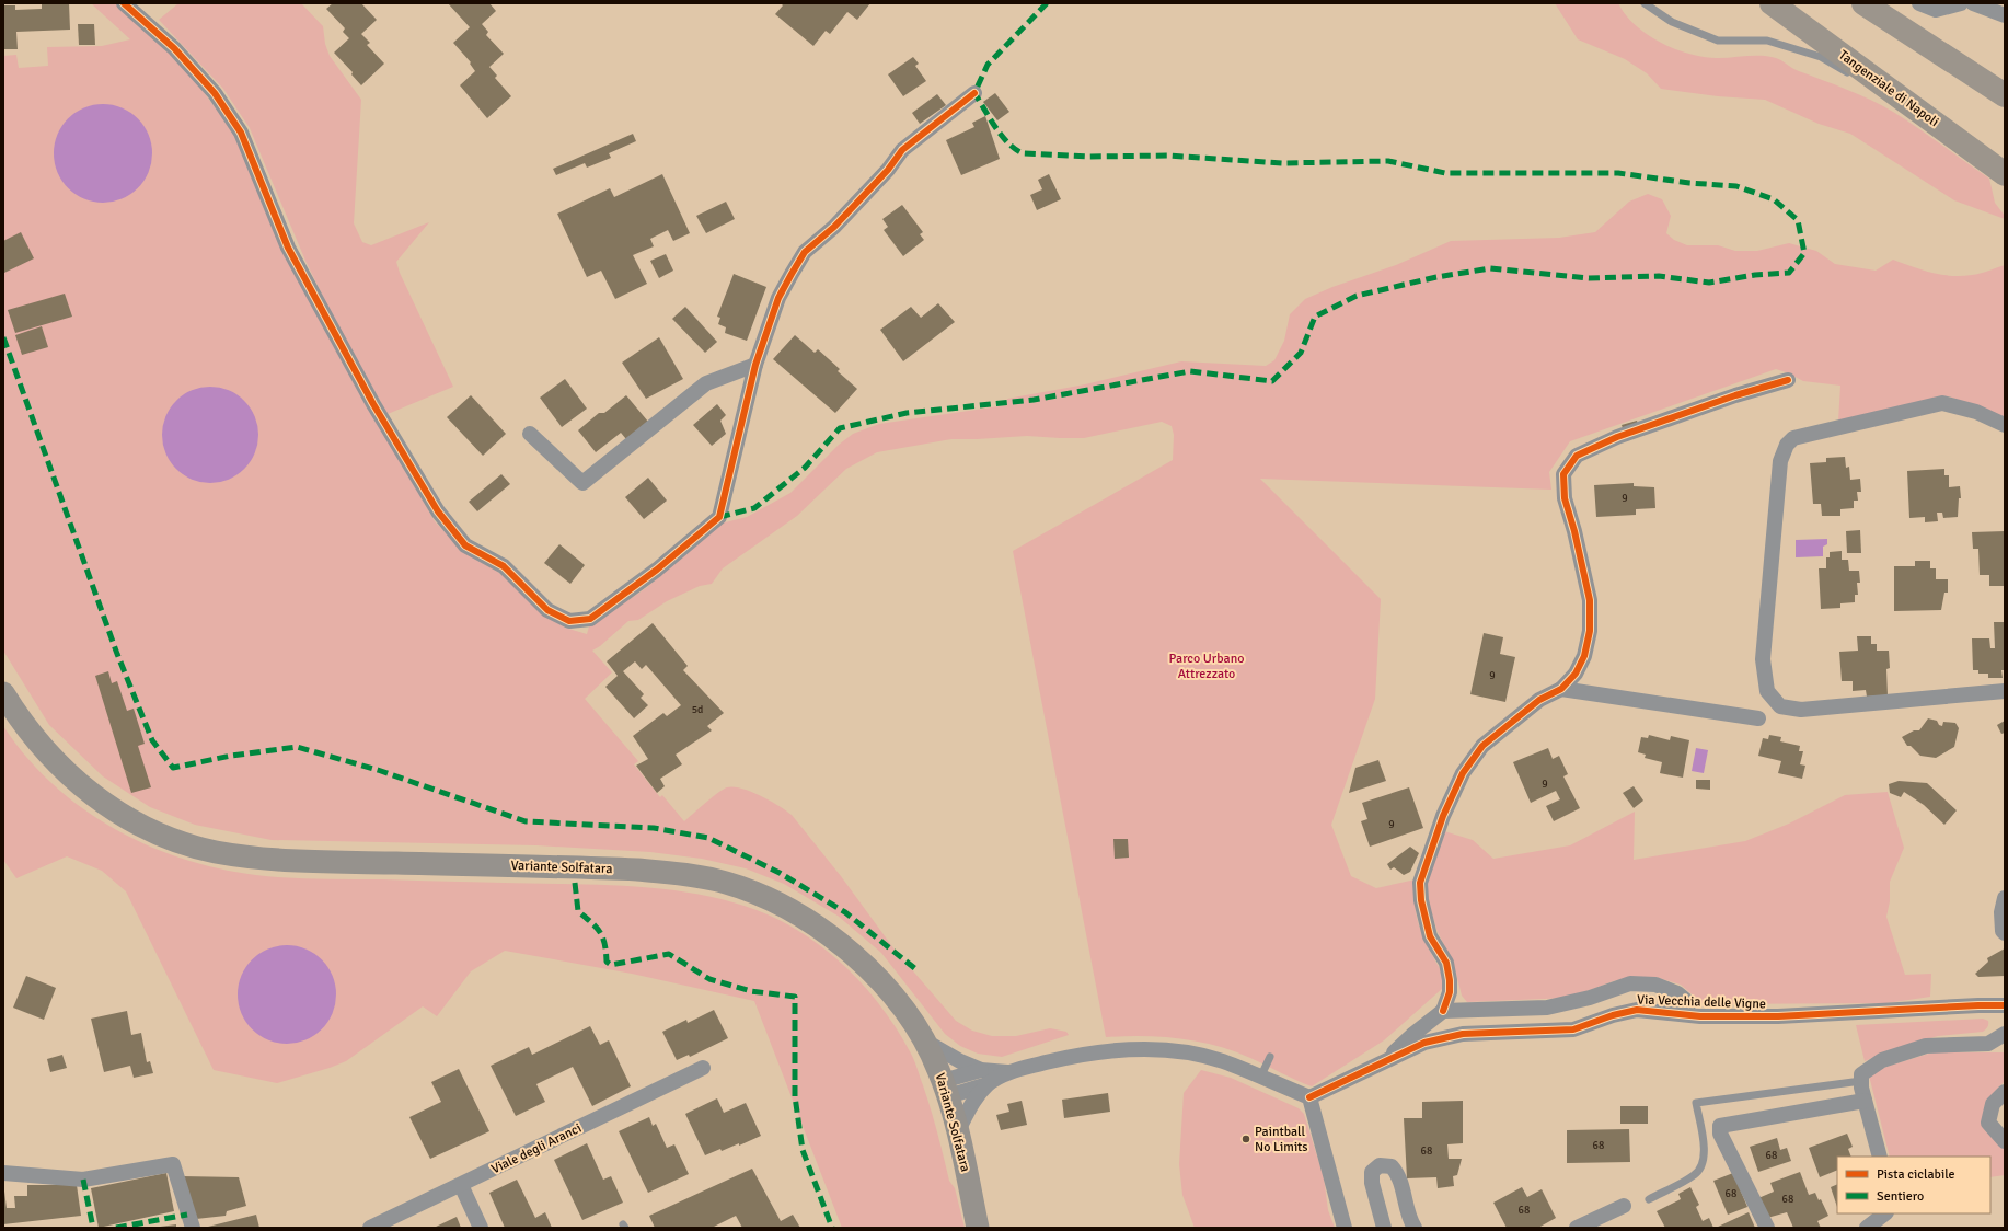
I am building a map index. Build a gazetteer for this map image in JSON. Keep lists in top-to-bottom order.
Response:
{
  "streets": {
    "highway": ["Tangenziale di Napoli"],
    "main road": ["Variante Solfatara"],
    "street": ["Via Vecchia delle Vigne", "Viale degli Aranci"]
  },
  "parks": ["Parco Urbano Attrezzato"],
  "places": ["Paintball No Limits"],
  "house_numbers": [
    "9",
    "9",
    "5d",
    "9",
    "9",
    "68",
    "68",
    "68",
    "68",
    "68",
    "68"
  ],
  "legend": ["Pista ciclabile", "Sentiero"]
}
